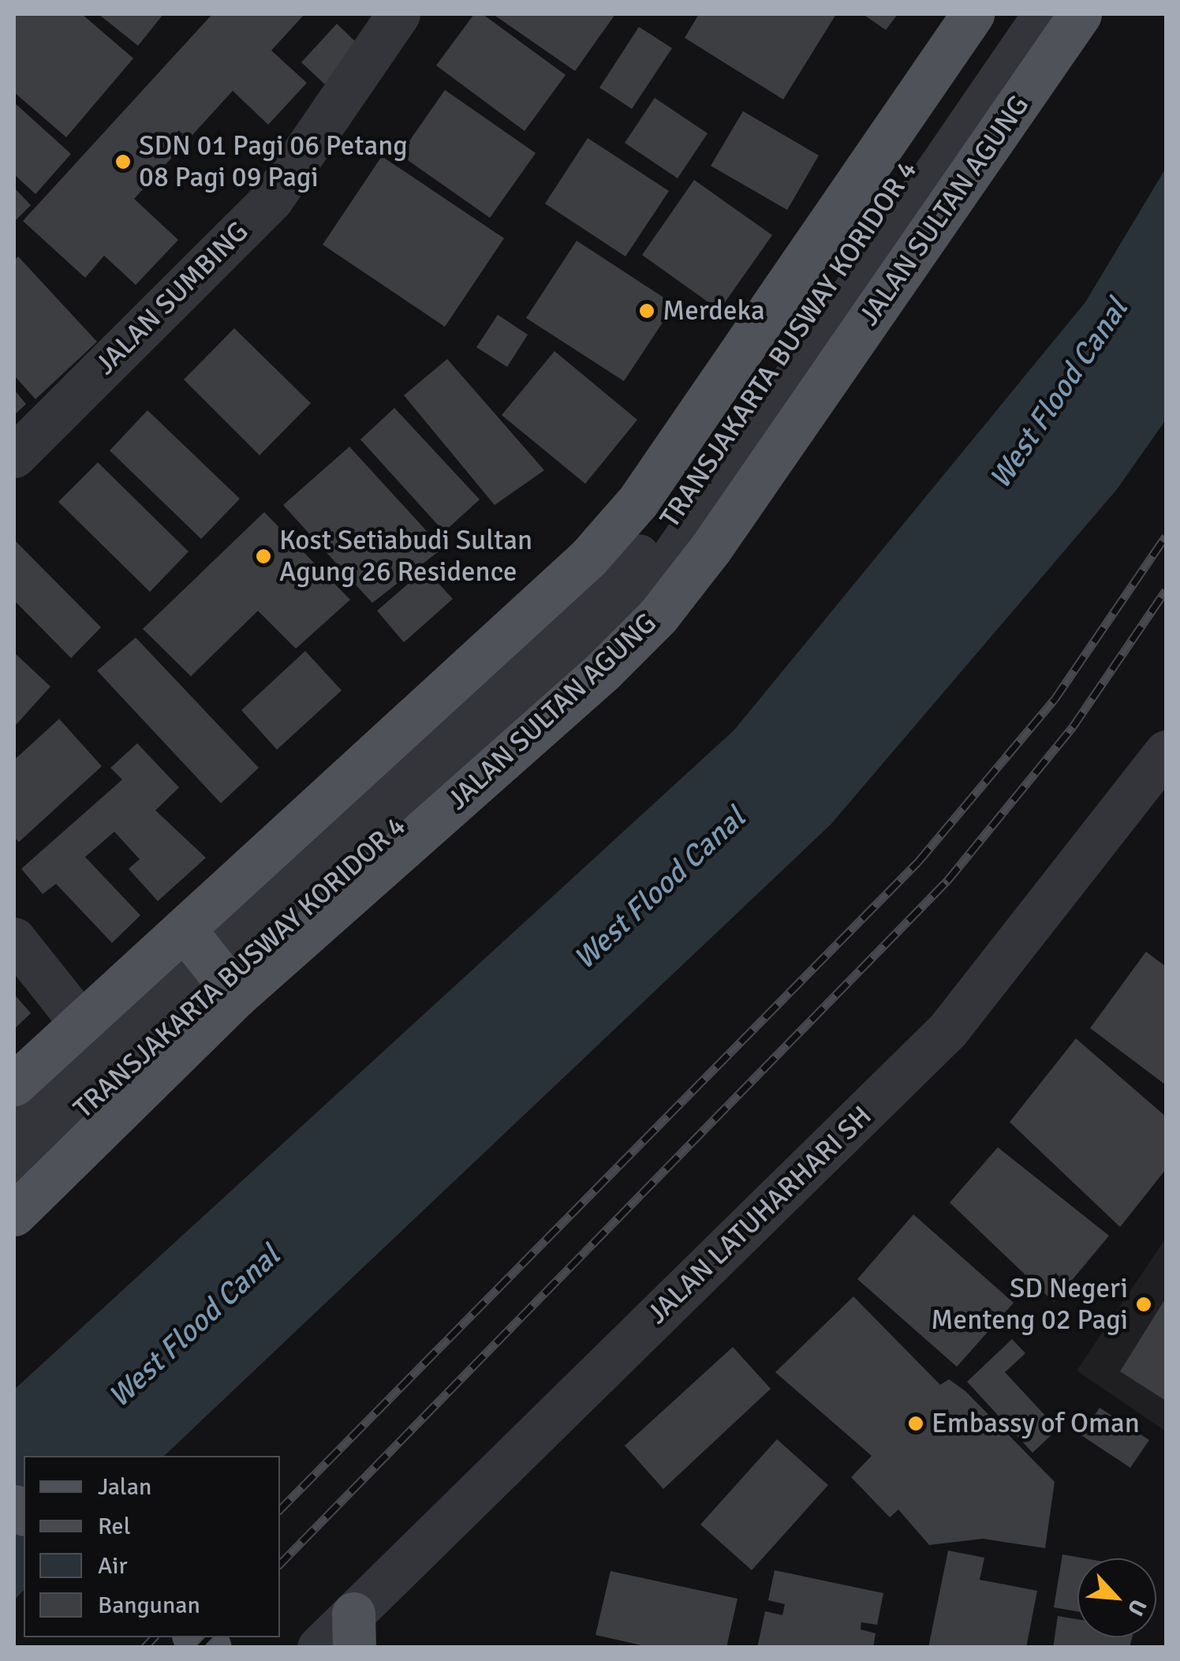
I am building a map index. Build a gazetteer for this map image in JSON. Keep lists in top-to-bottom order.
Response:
{
  "streets": {
    "main road": ["JALAN SULTAN AGUNG"],
    "street": ["JALAN SUMBING", "TRANSJAKARTA BUSWAY KORIDOR 4", "JALAN LATUHARHARI SH"]
  },
  "crossings": [
    ["JALAN SULTAN AGUNG", "TRANSJAKARTA BUSWAY KORIDOR 4"]
  ],
  "water": ["West Flood Canal"],
  "places": [
    "SDN 01 Pagi 06 Petang 08 Pagi 09 Pagi",
    "Merdeka",
    "Kost Setiabudi Sultan Agung 26 Residence",
    "SD Negeri Menteng 02 Pagi",
    "Embassy of Oman"
  ],
  "legend": [
    "Jalan",
    "Rel",
    "Air",
    "Bangunan"
  ],
  "north": "bottom right"
}
